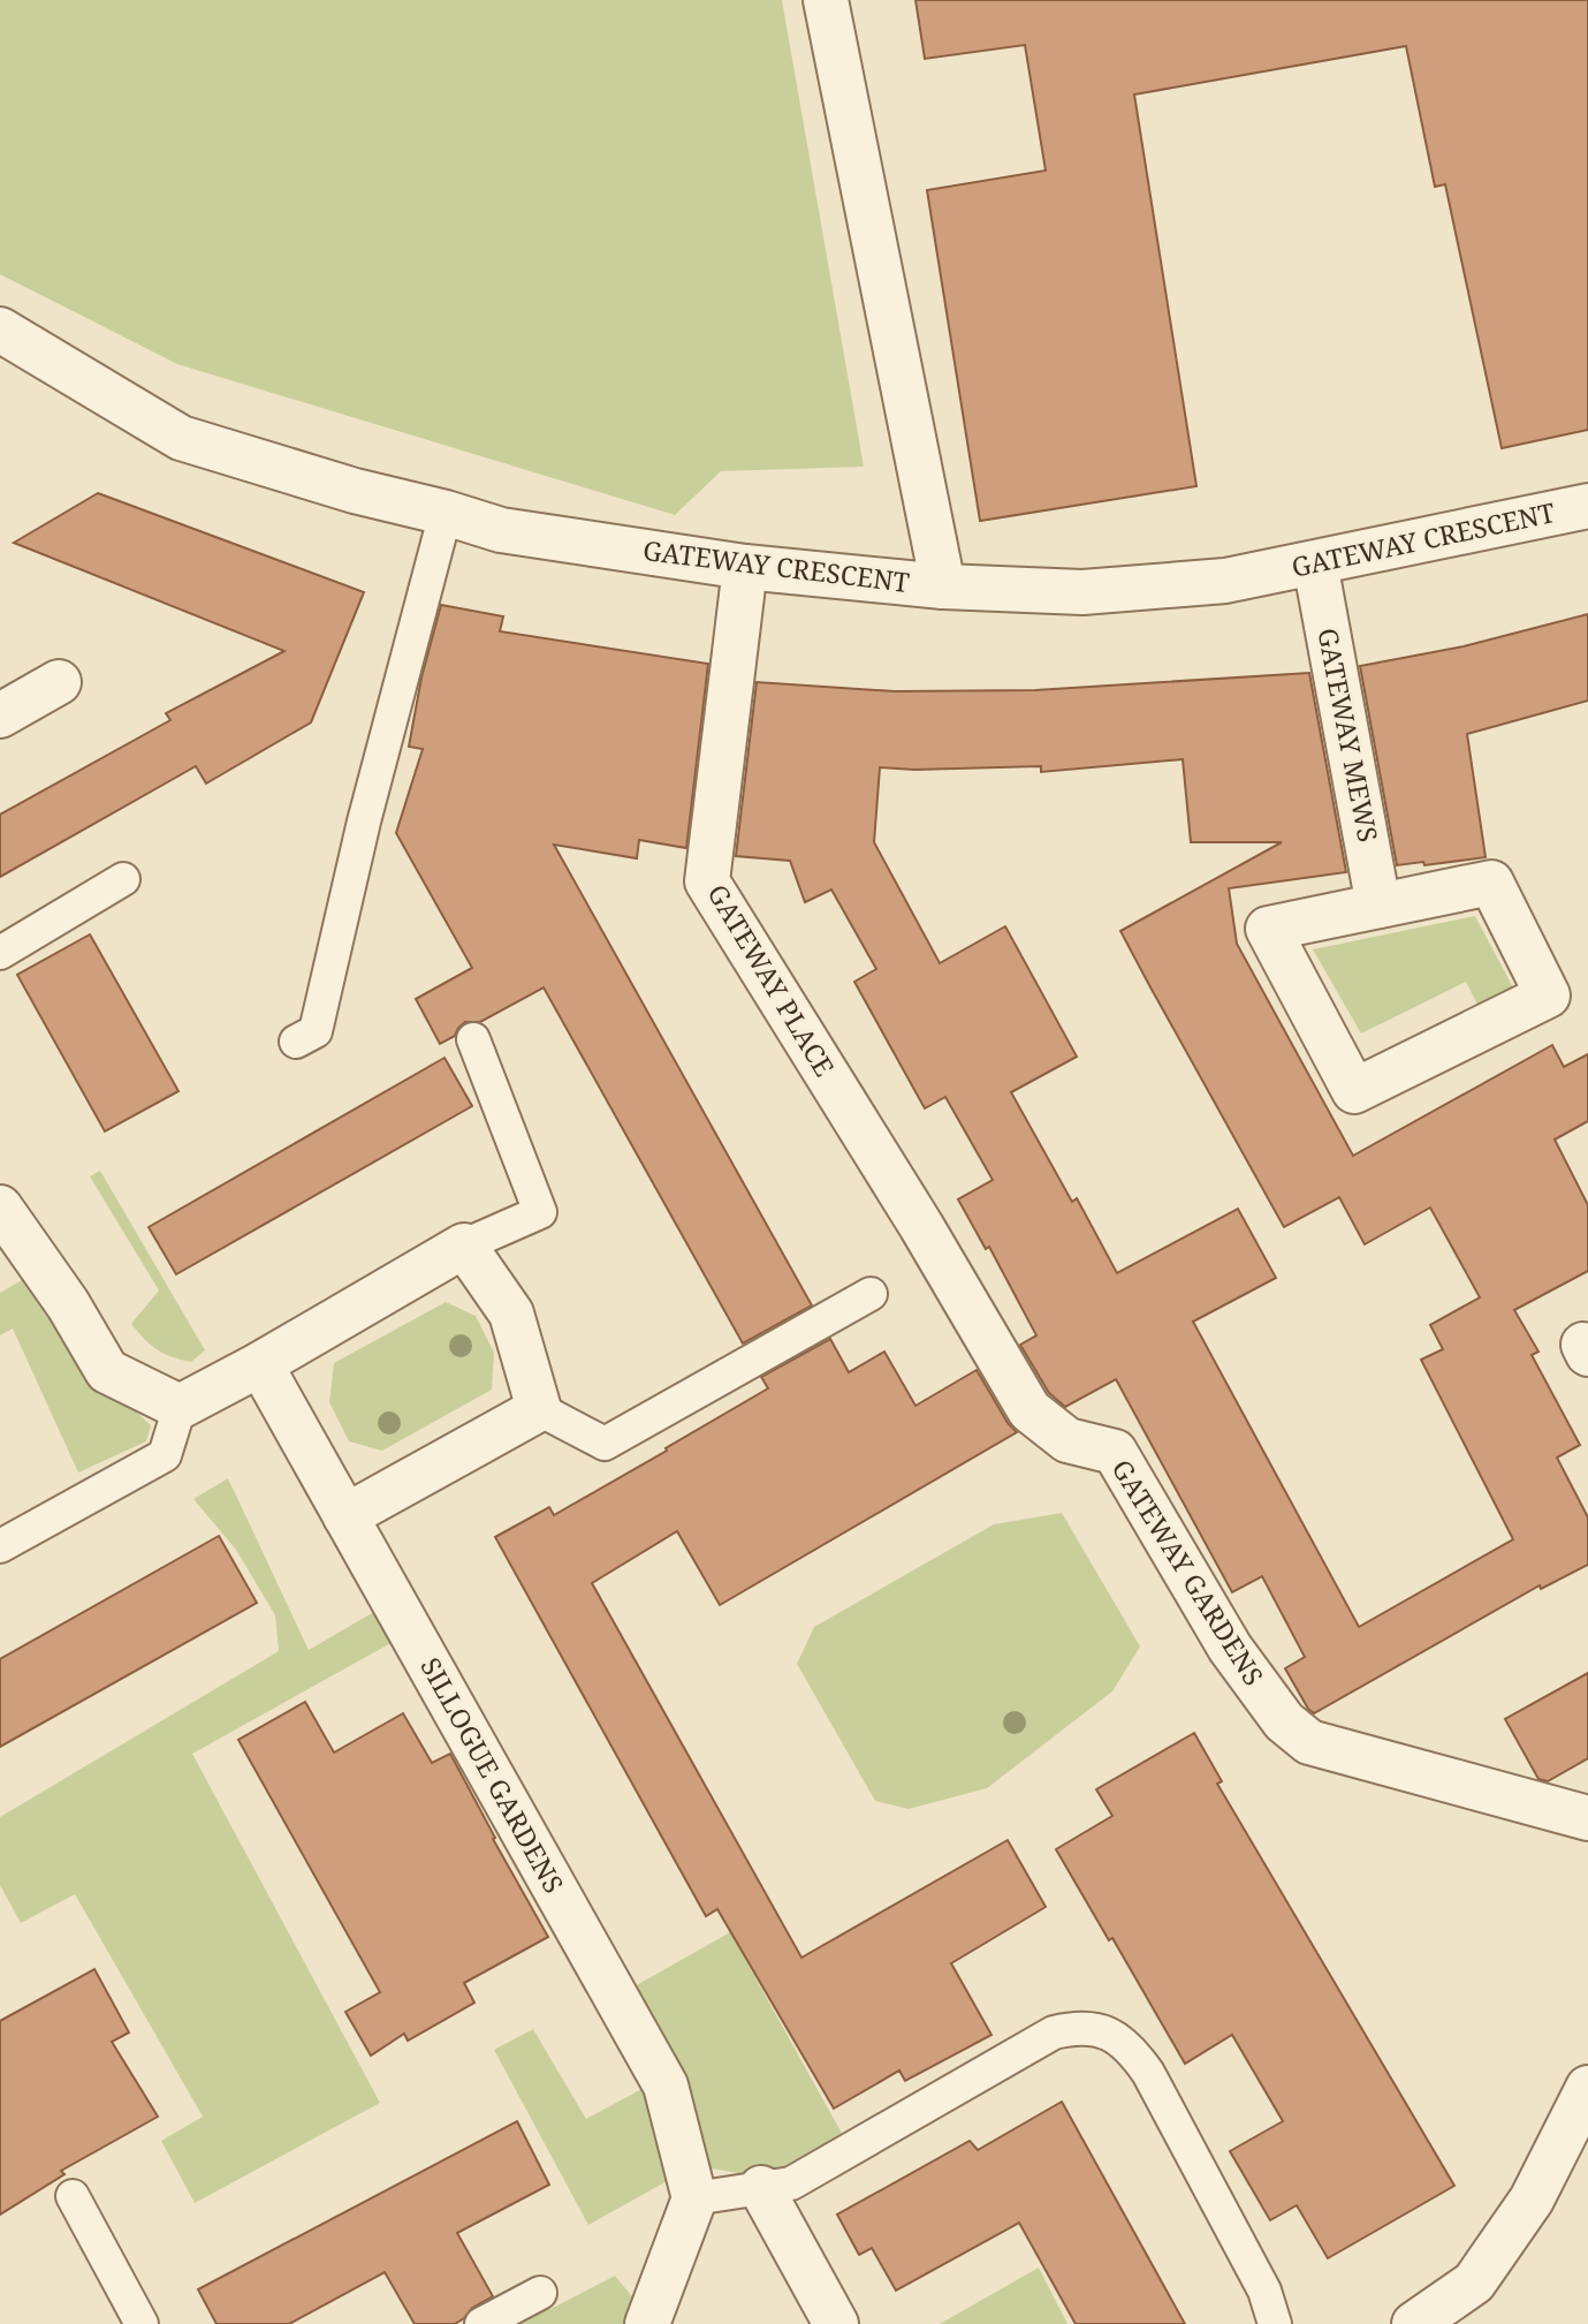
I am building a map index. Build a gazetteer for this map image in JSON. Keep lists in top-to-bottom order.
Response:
{
  "streets": {
    "street": [
      "GATEWAY CRESCENT",
      "GATEWAY MEWS",
      "GATEWAY PLACE",
      "GATEWAY GARDENS",
      "SILLOGUE GARDENS"
    ]
  },
  "crossings": [
    ["GATEWAY CRESCENT", "GATEWAY MEWS"],
    ["GATEWAY CRESCENT", "GATEWAY PLACE"],
    ["GATEWAY PLACE", "GATEWAY GARDENS"]
  ]
}
